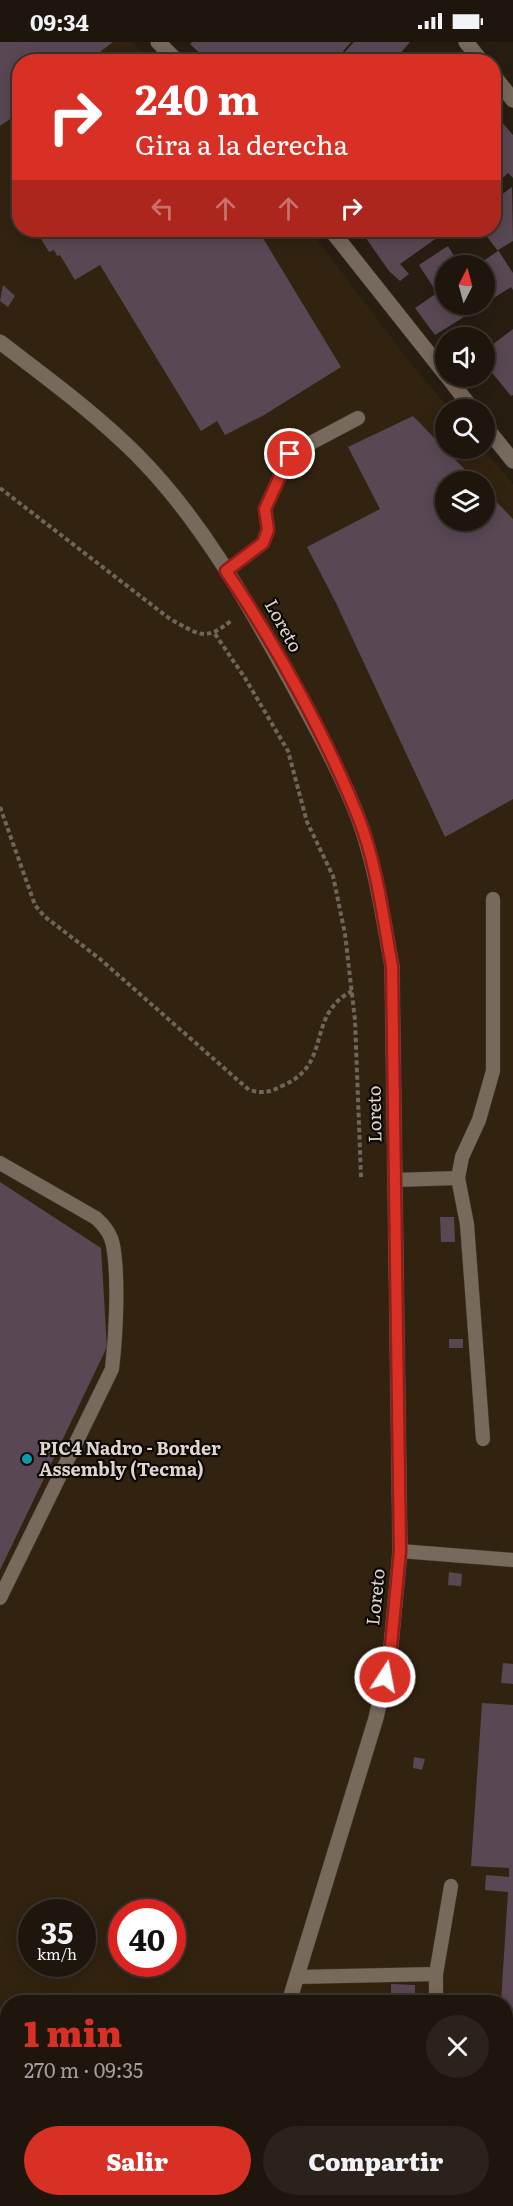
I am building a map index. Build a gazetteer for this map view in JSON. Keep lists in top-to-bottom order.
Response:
{
  "streets": {
    "street": ["Loreto"]
  },
  "places": ["PIC4 Nadro - Border Assembly (Tecma)"],
  "north": "top",
  "page": {
    "status": "09:34",
    "turn": ["240 m", "Gira a la derecha"],
    "speed": "35 km/h",
    "limit": "40",
    "heading": ["1 min", "270 m · 09:35"],
    "buttons": ["Salir", "Compartir"]
  }
}
